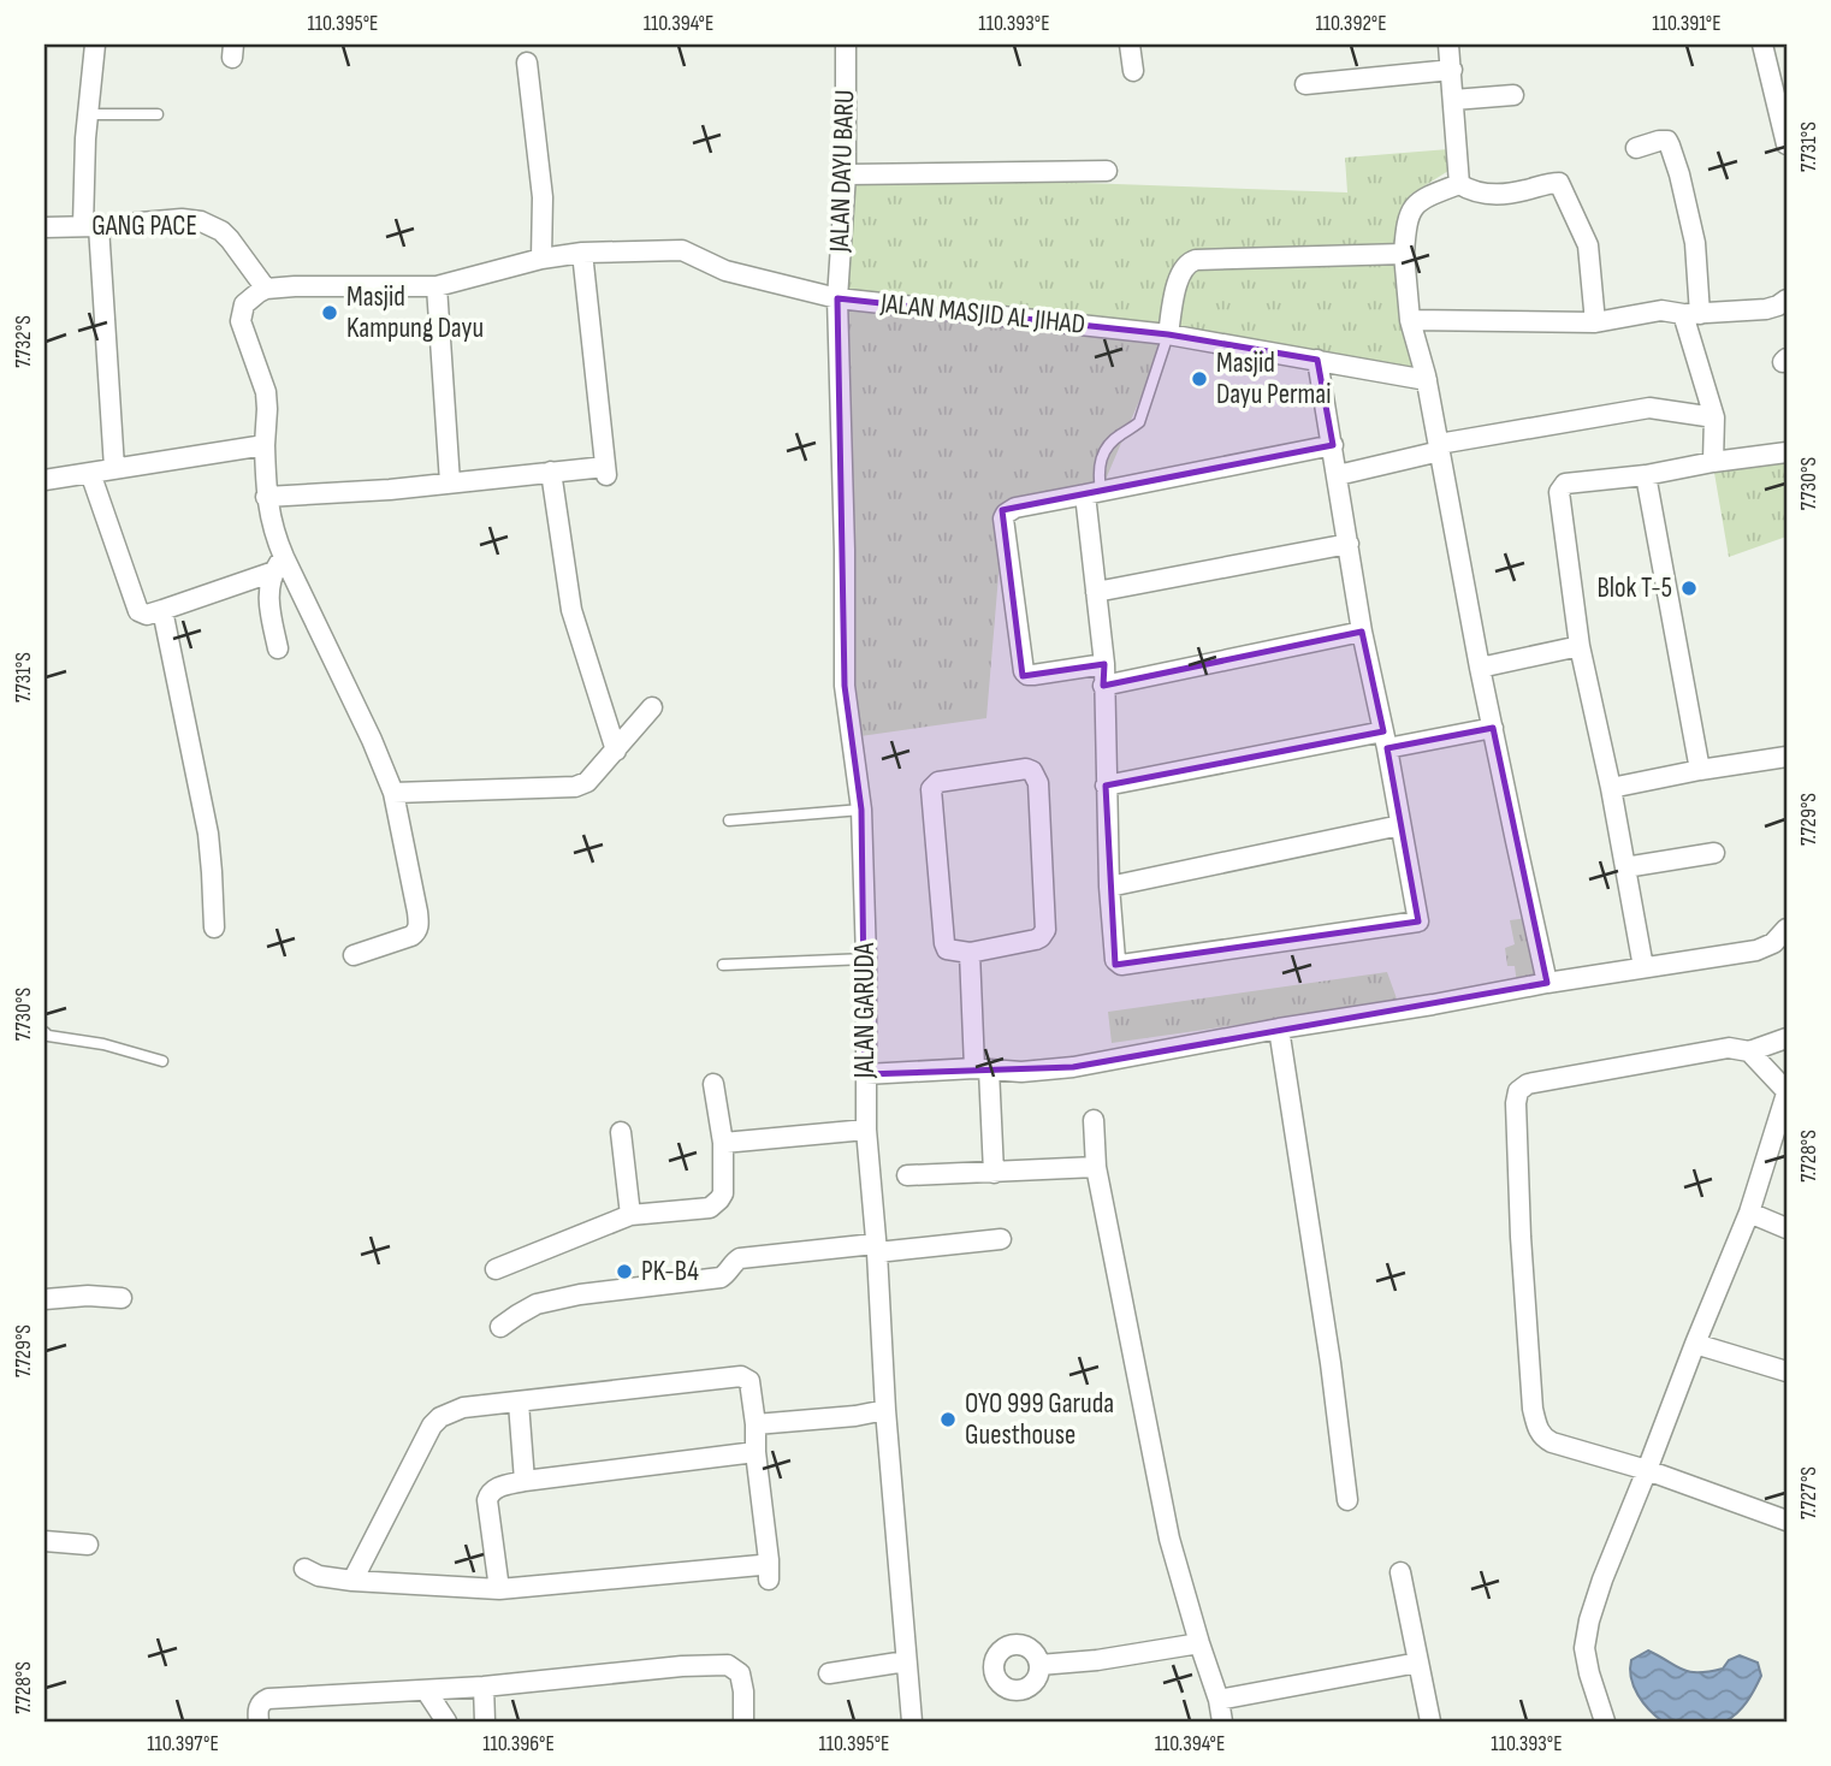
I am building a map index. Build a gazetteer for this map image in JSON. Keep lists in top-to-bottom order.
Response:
{
  "streets": {
    "street": [
      "JALAN DAYU BARU",
      "GANG PACE",
      "JALAN MASJID AL JIHAD",
      "JALAN GARUDA"
    ]
  },
  "crossings": [
    ["JALAN DAYU BARU", "JALAN MASJID AL JIHAD"],
    ["JALAN DAYU BARU", "JALAN GARUDA"],
    ["GANG PACE", "JALAN MASJID AL JIHAD"],
    ["JALAN MASJID AL JIHAD", "JALAN GARUDA"]
  ],
  "places": [
    "Masjid Kampung Dayu",
    "Masjid Dayu Permai",
    "Blok T-5",
    "PK-B4",
    "OYO 999 Garuda Guesthouse"
  ],
  "coordinates": [
    "110.395°E",
    "110.394°E",
    "110.393°E",
    "110.392°E",
    "110.391°E",
    "7.731°S",
    "7.732°S",
    "7.730°S",
    "7.729°S",
    "7.728°S",
    "7.727°S",
    "110.397°E",
    "110.396°E"
  ]
}
